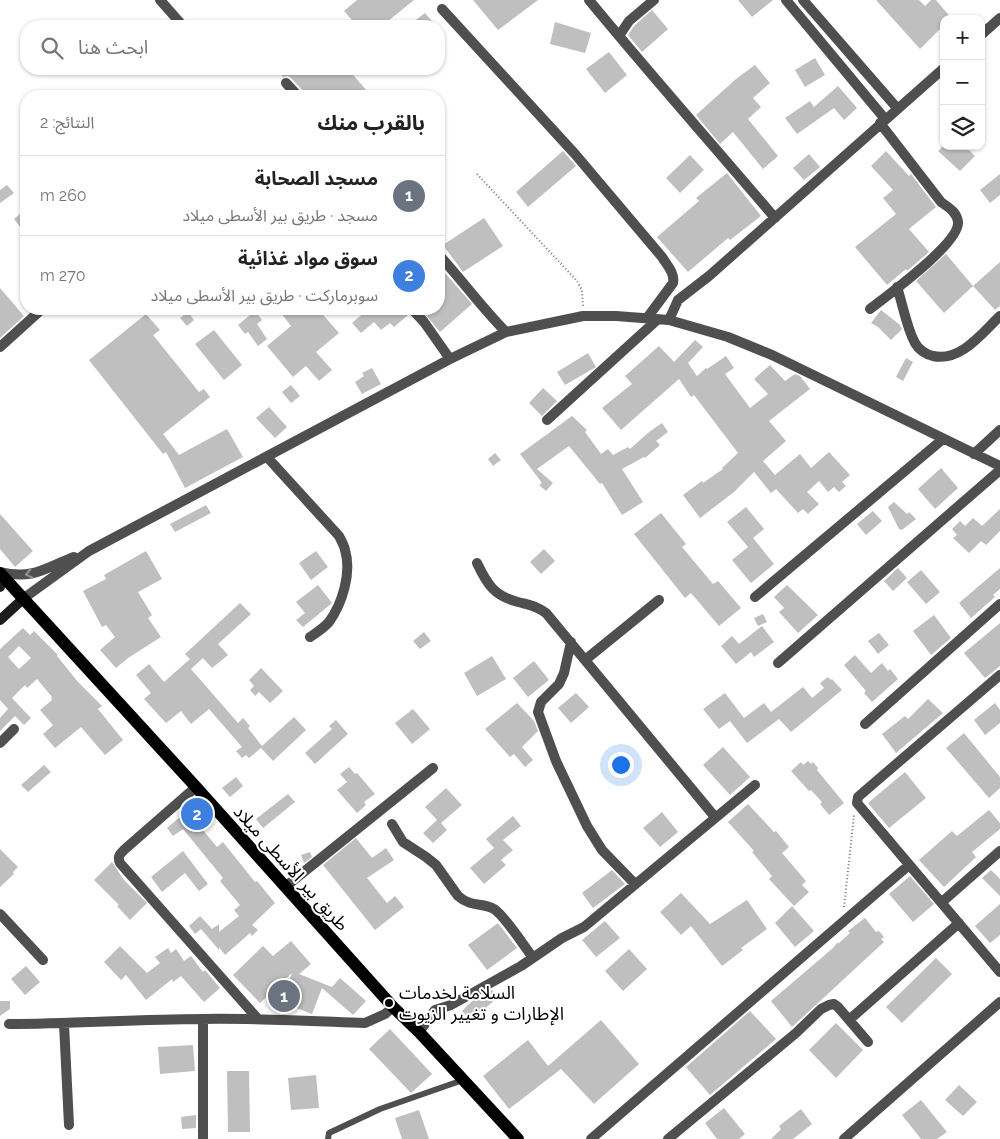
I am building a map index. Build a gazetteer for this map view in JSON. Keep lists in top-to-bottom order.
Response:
{
  "streets": {
    "main road": ["طريق بير الأسطى ميلاد"]
  },
  "places": ["السلامة لخدمات الإطارات و تغيير الزيوت"],
  "page": {
    "map_buttons": ["+", "−"],
    "search": "ابحث هنا",
    "heading": ["بالقرب منك", "النتائج: 2"],
    "list": [
      {
        "mark": "1",
        "name": "مسجد الصحابة",
        "note": "مسجد · طريق بير الأسطى ميلاد",
        "value": "260 m"
      },
      {
        "mark": "2",
        "name": "سوق مواد غذائية",
        "note": "سوبرماركت · طريق بير الأسطى ميلاد",
        "value": "270 m"
      }
    ],
    "pins": ["2", "1"]
  }
}
